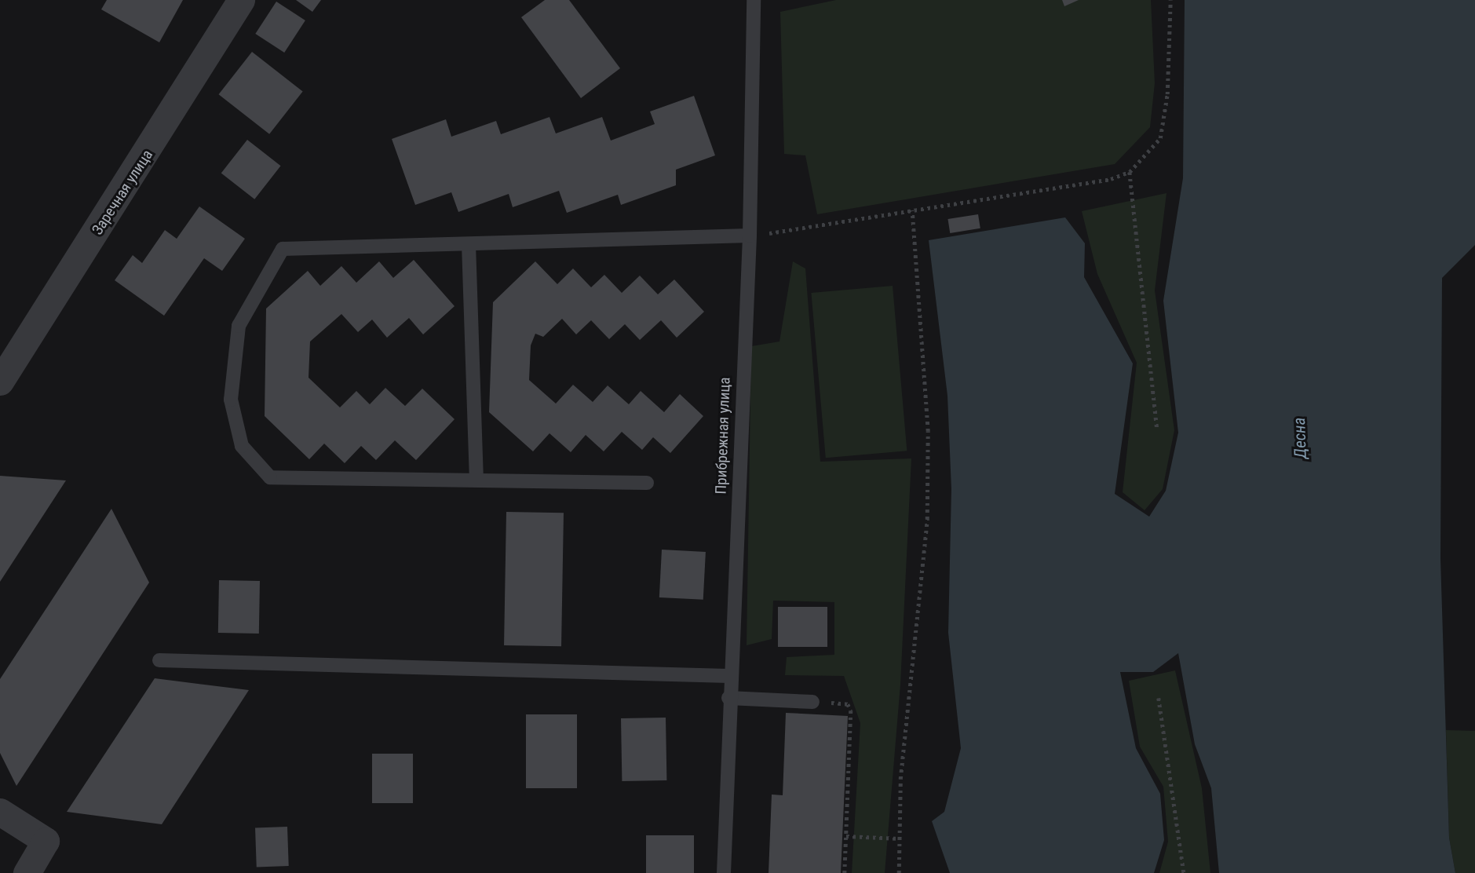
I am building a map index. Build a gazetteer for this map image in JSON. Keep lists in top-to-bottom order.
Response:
{
  "streets": {
    "street": ["Заречная улица"],
    "lane": ["Прибрежная улица"]
  },
  "water": ["Десна"]
}
